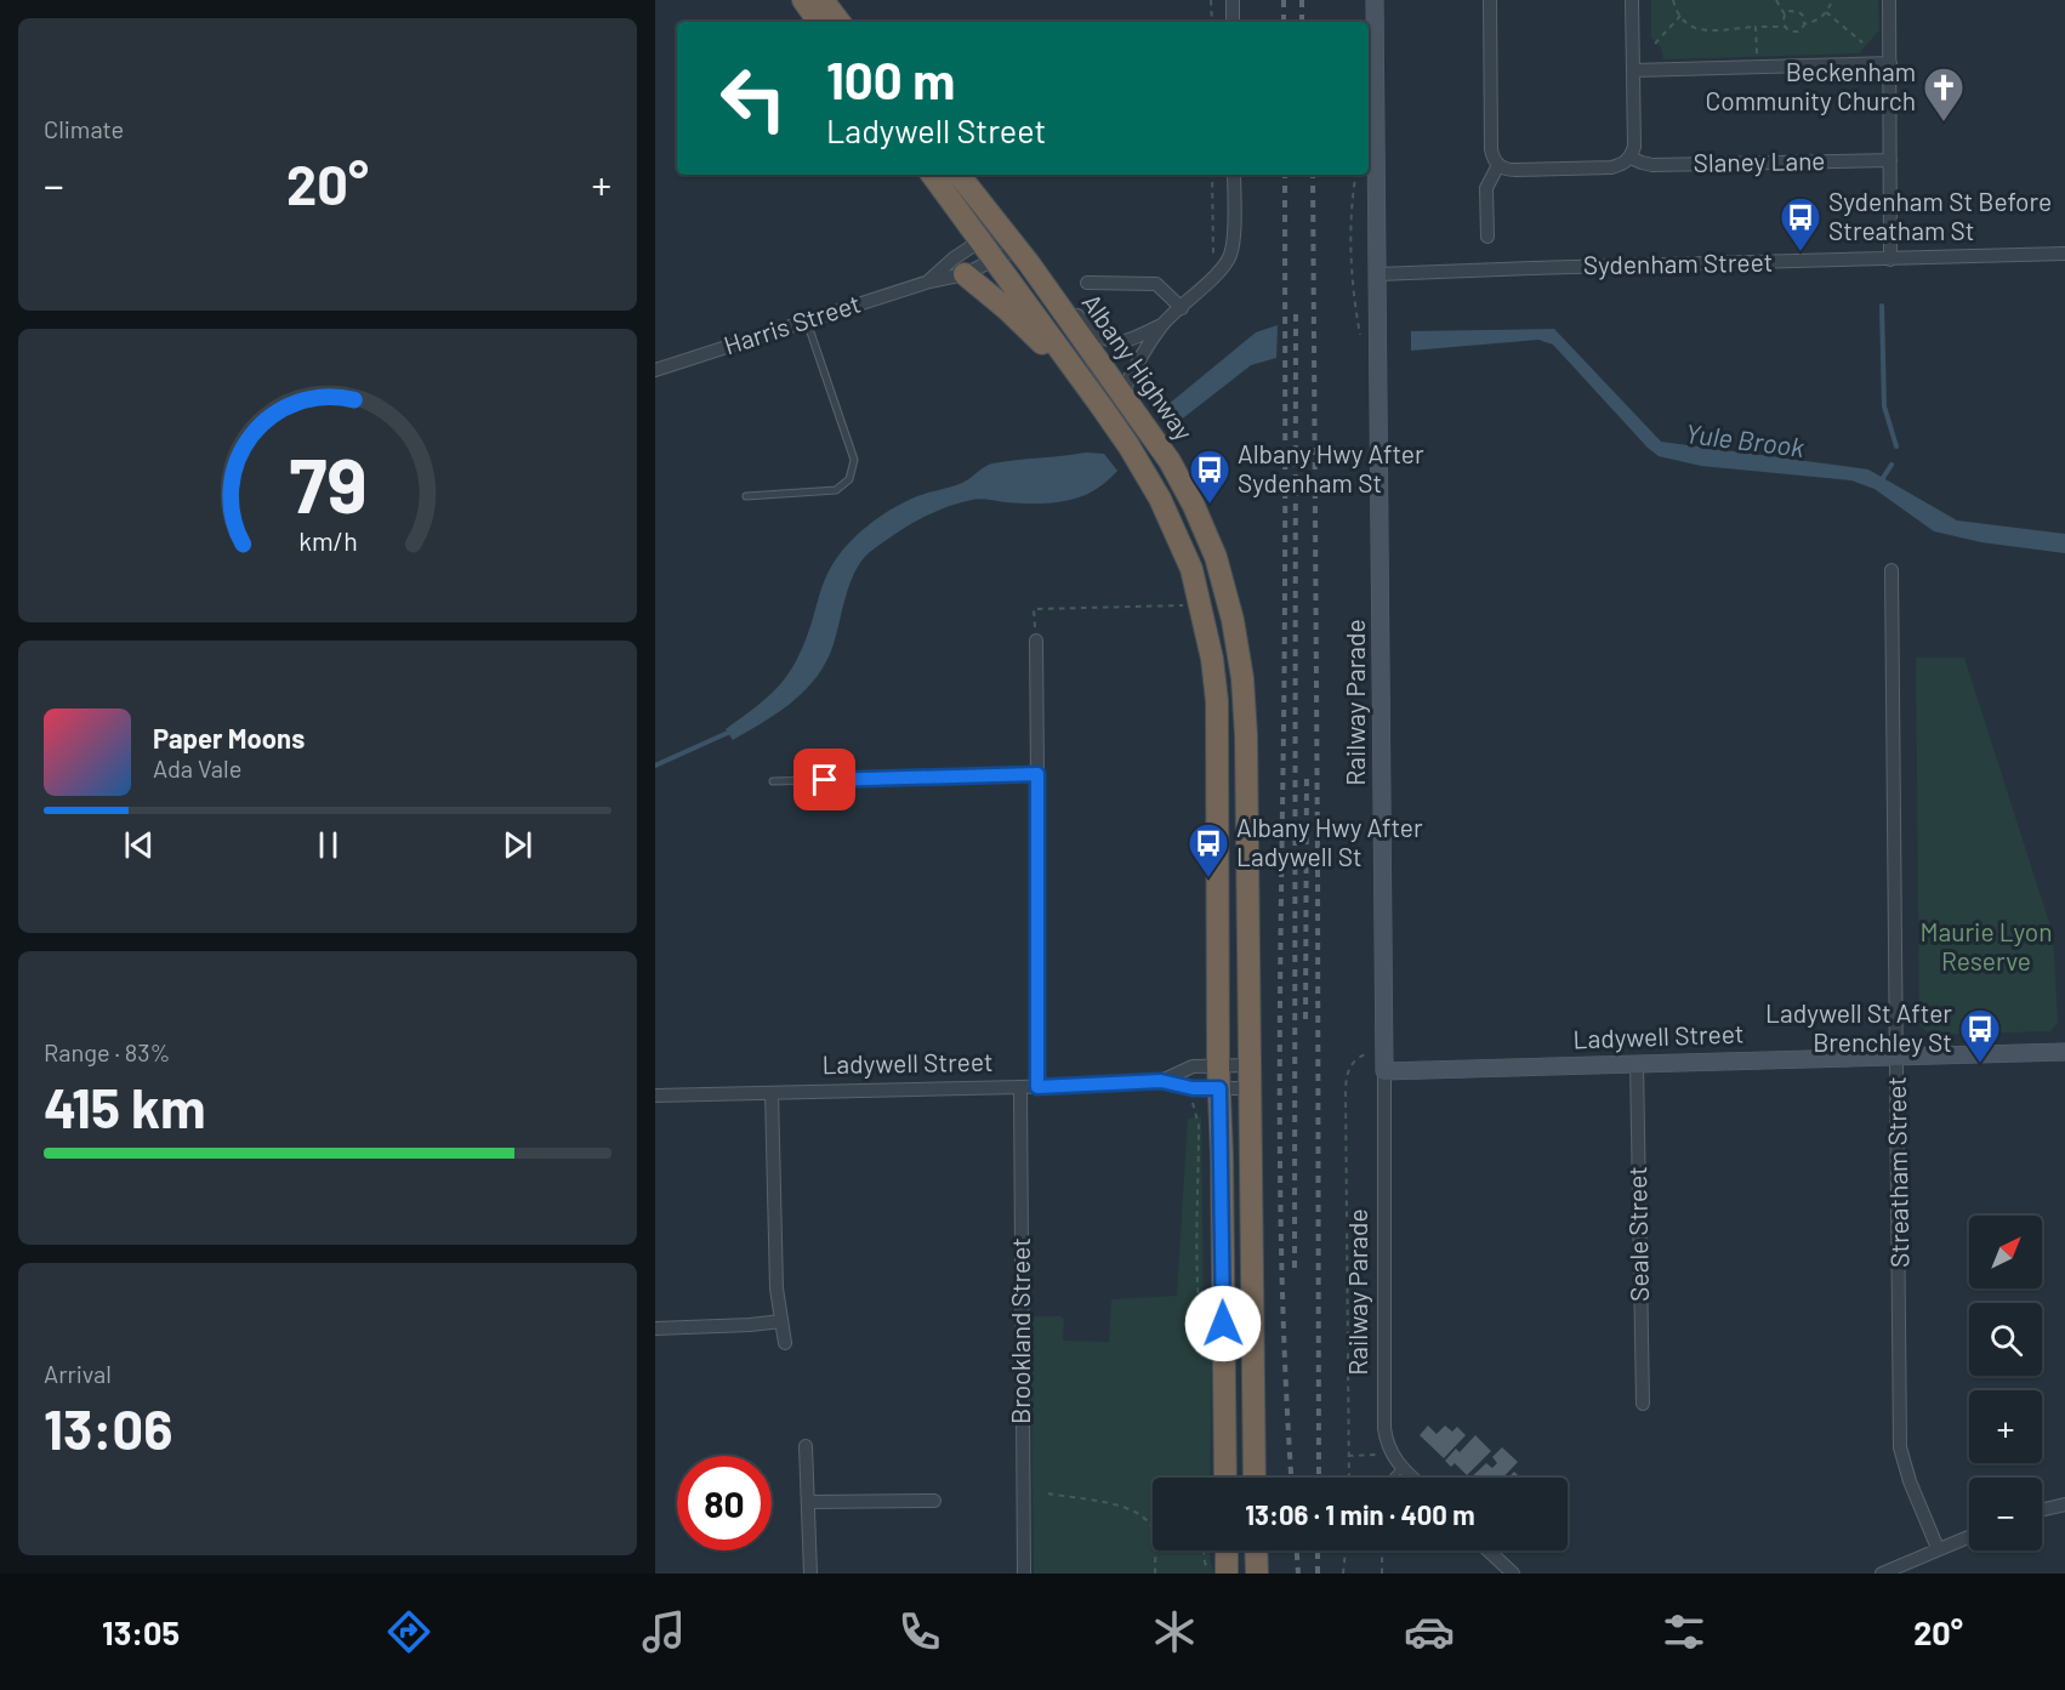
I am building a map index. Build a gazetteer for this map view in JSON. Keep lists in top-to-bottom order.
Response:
{
  "streets": {
    "highway": ["Albany Highway"],
    "street": [
      "Slaney Lane",
      "Sydenham Street",
      "Harris Street",
      "Railway Parade",
      "Ladywell Street",
      "Streatham Street",
      "Seale Street",
      "Brookland Street"
    ]
  },
  "crossings": [
    ["Sydenham Street", "Railway Parade"],
    ["Harris Street", "Albany Highway"],
    ["Albany Highway", "Ladywell Street"],
    ["Railway Parade", "Ladywell Street"],
    ["Ladywell Street", "Streatham Street"],
    ["Ladywell Street", "Seale Street"],
    ["Ladywell Street", "Brookland Street"]
  ],
  "water": ["Yule Brook"],
  "parks": ["Maurie Lyon Reserve"],
  "places": {
    "church": ["Beckenham Community Church"],
    "bus stop": [
      "Sydenham St Before Streatham St",
      "Albany Hwy After Sydenham St",
      "Albany Hwy After Ladywell St",
      "Ladywell St After Brenchley St"
    ]
  },
  "north": "top right",
  "page": {
    "tile": [
      "Climate",
      ["Range · 83%", "415 km"],
      ["Arrival", "13:06"]
    ],
    "turn": ["100 m", "Ladywell Street"],
    "heat": ["−", "20°", "+"],
    "song": ["Paper Moons", "Ada Vale"],
    "map_buttons": ["+", "−"],
    "limit": "80",
    "trip": "13:06 · 1 min · 400 m",
    "tabs": ["13:05", "20°"],
    "gauge": ["79", "km/h"]
  }
}
